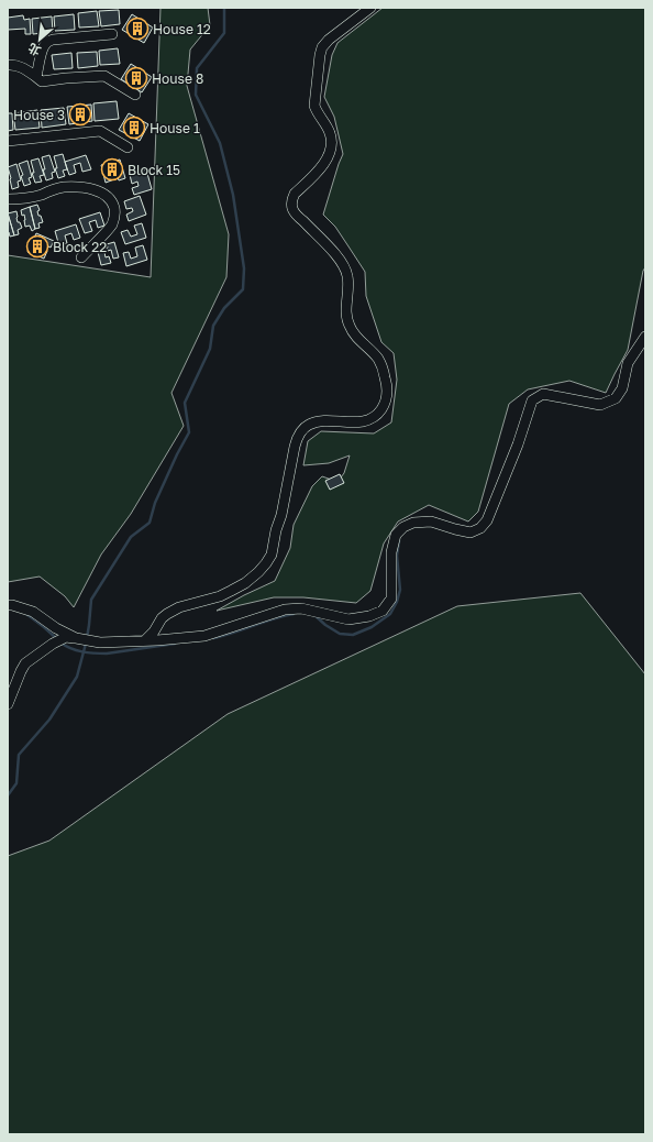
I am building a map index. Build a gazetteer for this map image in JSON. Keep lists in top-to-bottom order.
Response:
{
  "places": {
    "building": [
      "House 12",
      "House 8",
      "House 3",
      "House 1",
      "Block 15",
      "Block 22"
    ]
  },
  "north": "bottom left"
}
